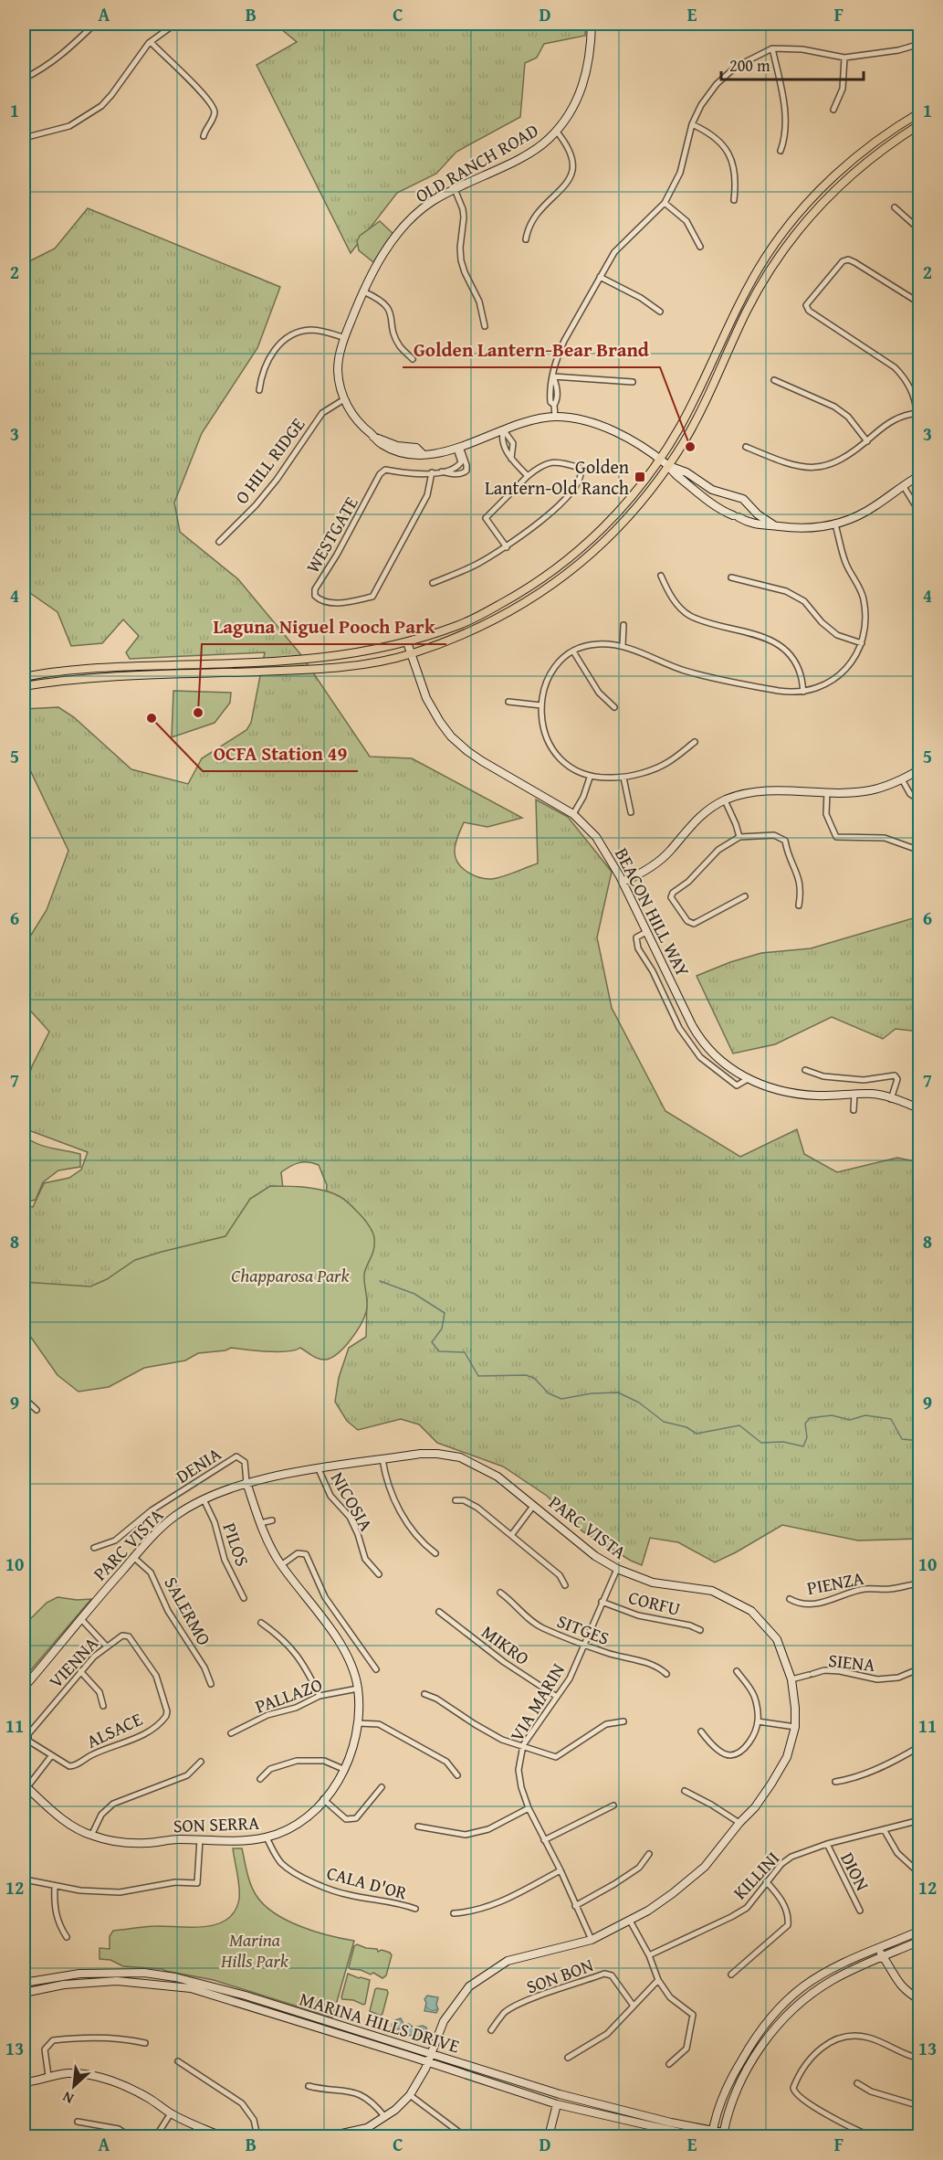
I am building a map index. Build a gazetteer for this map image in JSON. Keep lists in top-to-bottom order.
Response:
{
  "streets": {
    "street": [
      "OLD RANCH ROAD",
      "O HILL RIDGE",
      "WESTGATE",
      "BEACON HILL WAY",
      "DENIA",
      "NICOSIA",
      "PARC VISTA",
      "PILOS",
      "PIENZA",
      "CORFU",
      "SALERMO",
      "SITGES",
      "MIKRO",
      "VIENNA",
      "SIENA",
      "PALLAZO",
      "VIA MARIN",
      "ALSACE",
      "SON SERRA",
      "DION",
      "KILLINI",
      "CALA D'OR",
      "SON BON",
      "MARINA HILLS DRIVE"
    ]
  },
  "crossings": [
    ["OLD RANCH ROAD", "O HILL RIDGE"],
    ["OLD RANCH ROAD", "WESTGATE"],
    ["DENIA", "PARC VISTA"],
    ["DENIA", "SON SERRA"],
    ["NICOSIA", "PARC VISTA"],
    ["PARC VISTA", "PILOS"],
    ["PARC VISTA", "SALERMO"],
    ["PARC VISTA", "SIENA"],
    ["PARC VISTA", "VIA MARIN"],
    ["PARC VISTA", "SON SERRA"],
    ["PARC VISTA", "MARINA HILLS DRIVE"],
    ["CORFU", "VIA MARIN"],
    ["SITGES", "VIA MARIN"],
    ["MIKRO", "VIA MARIN"],
    ["VIENNA", "ALSACE"],
    ["PALLAZO", "SON SERRA"],
    ["SON SERRA", "CALA D'OR"],
    ["DION", "KILLINI"]
  ],
  "parks": ["Chapparosa Park", "Marina Hills Park"],
  "places": {
    "other": ["Golden Lantern-Bear Brand", "Laguna Niguel Pooch Park", "OCFA Station 49"],
    "transit": ["Golden Lantern-Old Ranch"]
  },
  "scale_bar": "200 m",
  "north": "bottom left",
  "grid": {
    "columns": [
      "A",
      "B",
      "C",
      "D",
      "E",
      "F"
    ],
    "rows": [
      "1",
      "2",
      "3",
      "4",
      "5",
      "6",
      "7",
      "8",
      "9",
      "10",
      "11",
      "12",
      "13"
    ]
  }
}
